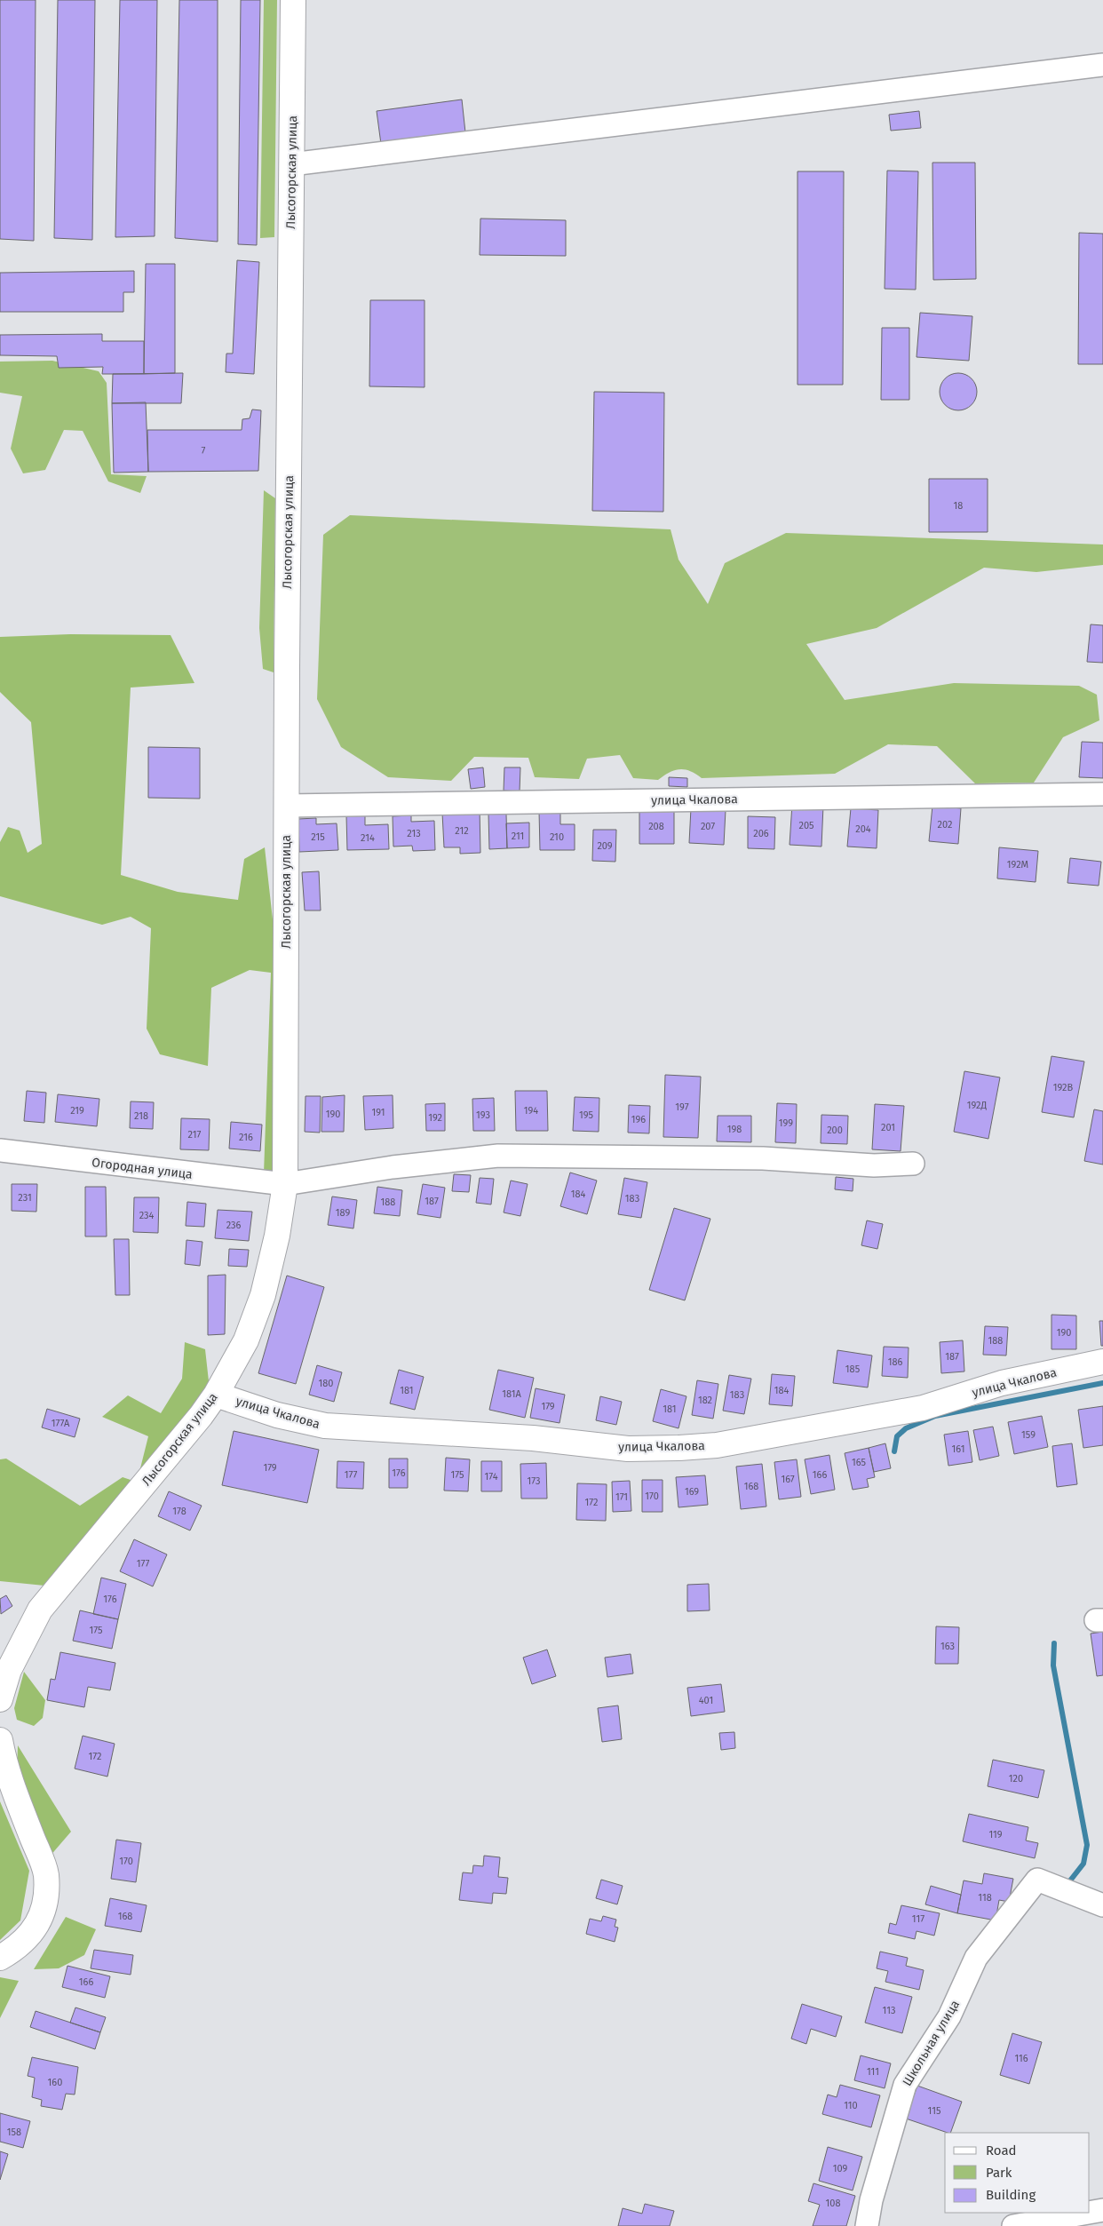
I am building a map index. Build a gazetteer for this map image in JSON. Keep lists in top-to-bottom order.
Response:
{
  "streets": {
    "street": [
      "Лысогорская улица",
      "улица Чкалова",
      "Огородная улица",
      "Школьная улица"
    ]
  },
  "crossings": [
    ["Лысогорская улица", "улица Чкалова"],
    ["Лысогорская улица", "Огородная улица"]
  ],
  "house_numbers": [
    "7",
    "18",
    "202",
    "205",
    "208",
    "207",
    "204",
    "212",
    "213",
    "206",
    "211",
    "215",
    "210",
    "214",
    "209",
    "192М",
    "192В",
    "192Д",
    "197",
    "219",
    "194",
    "191",
    "190",
    "193",
    "195",
    "218",
    "192",
    "196",
    "199",
    "201",
    "198",
    "200",
    "217",
    "216",
    "184",
    "231",
    "183",
    "187",
    "188",
    "189",
    "234",
    "236",
    "190",
    "188",
    "187",
    "186",
    "185",
    "180",
    "181",
    "184",
    "181А",
    "183",
    "182",
    "179",
    "181",
    "177А",
    "159",
    "161",
    "165",
    "179",
    "176",
    "177",
    "175",
    "166",
    "174",
    "167",
    "173",
    "168",
    "169",
    "170",
    "171",
    "172",
    "178",
    "177",
    "176",
    "175",
    "163",
    "401",
    "172",
    "120",
    "119",
    "170",
    "118",
    "168",
    "117",
    "166",
    "113",
    "116",
    "111",
    "160",
    "110",
    "115",
    "158",
    "109",
    "108"
  ],
  "legend": ["Road", "Park", "Building"]
}
